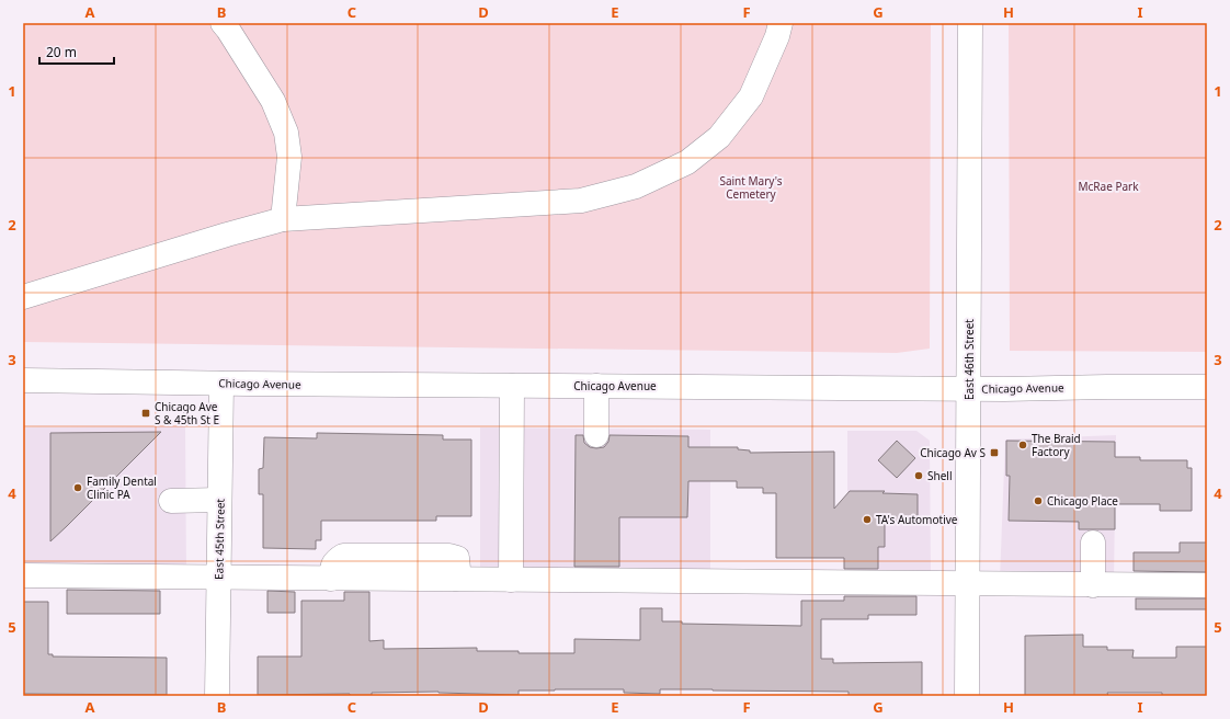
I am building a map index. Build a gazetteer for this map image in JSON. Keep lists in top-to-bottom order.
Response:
{
  "streets": {
    "street": ["East 46th Street", "Chicago Avenue", "East 45th Street"]
  },
  "crossings": [
    ["East 46th Street", "Chicago Avenue"],
    ["Chicago Avenue", "East 45th Street"]
  ],
  "parks": ["Saint Mary's Cemetery", "McRae Park"],
  "places": {
    "transit": ["Chicago Ave S & 45th St E", "Chicago Av S"],
    "other": [
      "The Braid Factory",
      "Shell",
      "Family Dental Clinic PA",
      "Chicago Place",
      "TA's Automotive"
    ]
  },
  "scale_bar": "20 m",
  "grid": {
    "columns": [
      "A",
      "B",
      "C",
      "D",
      "E",
      "F",
      "G",
      "H",
      "I"
    ],
    "rows": [
      "1",
      "2",
      "3",
      "4",
      "5"
    ]
  }
}
